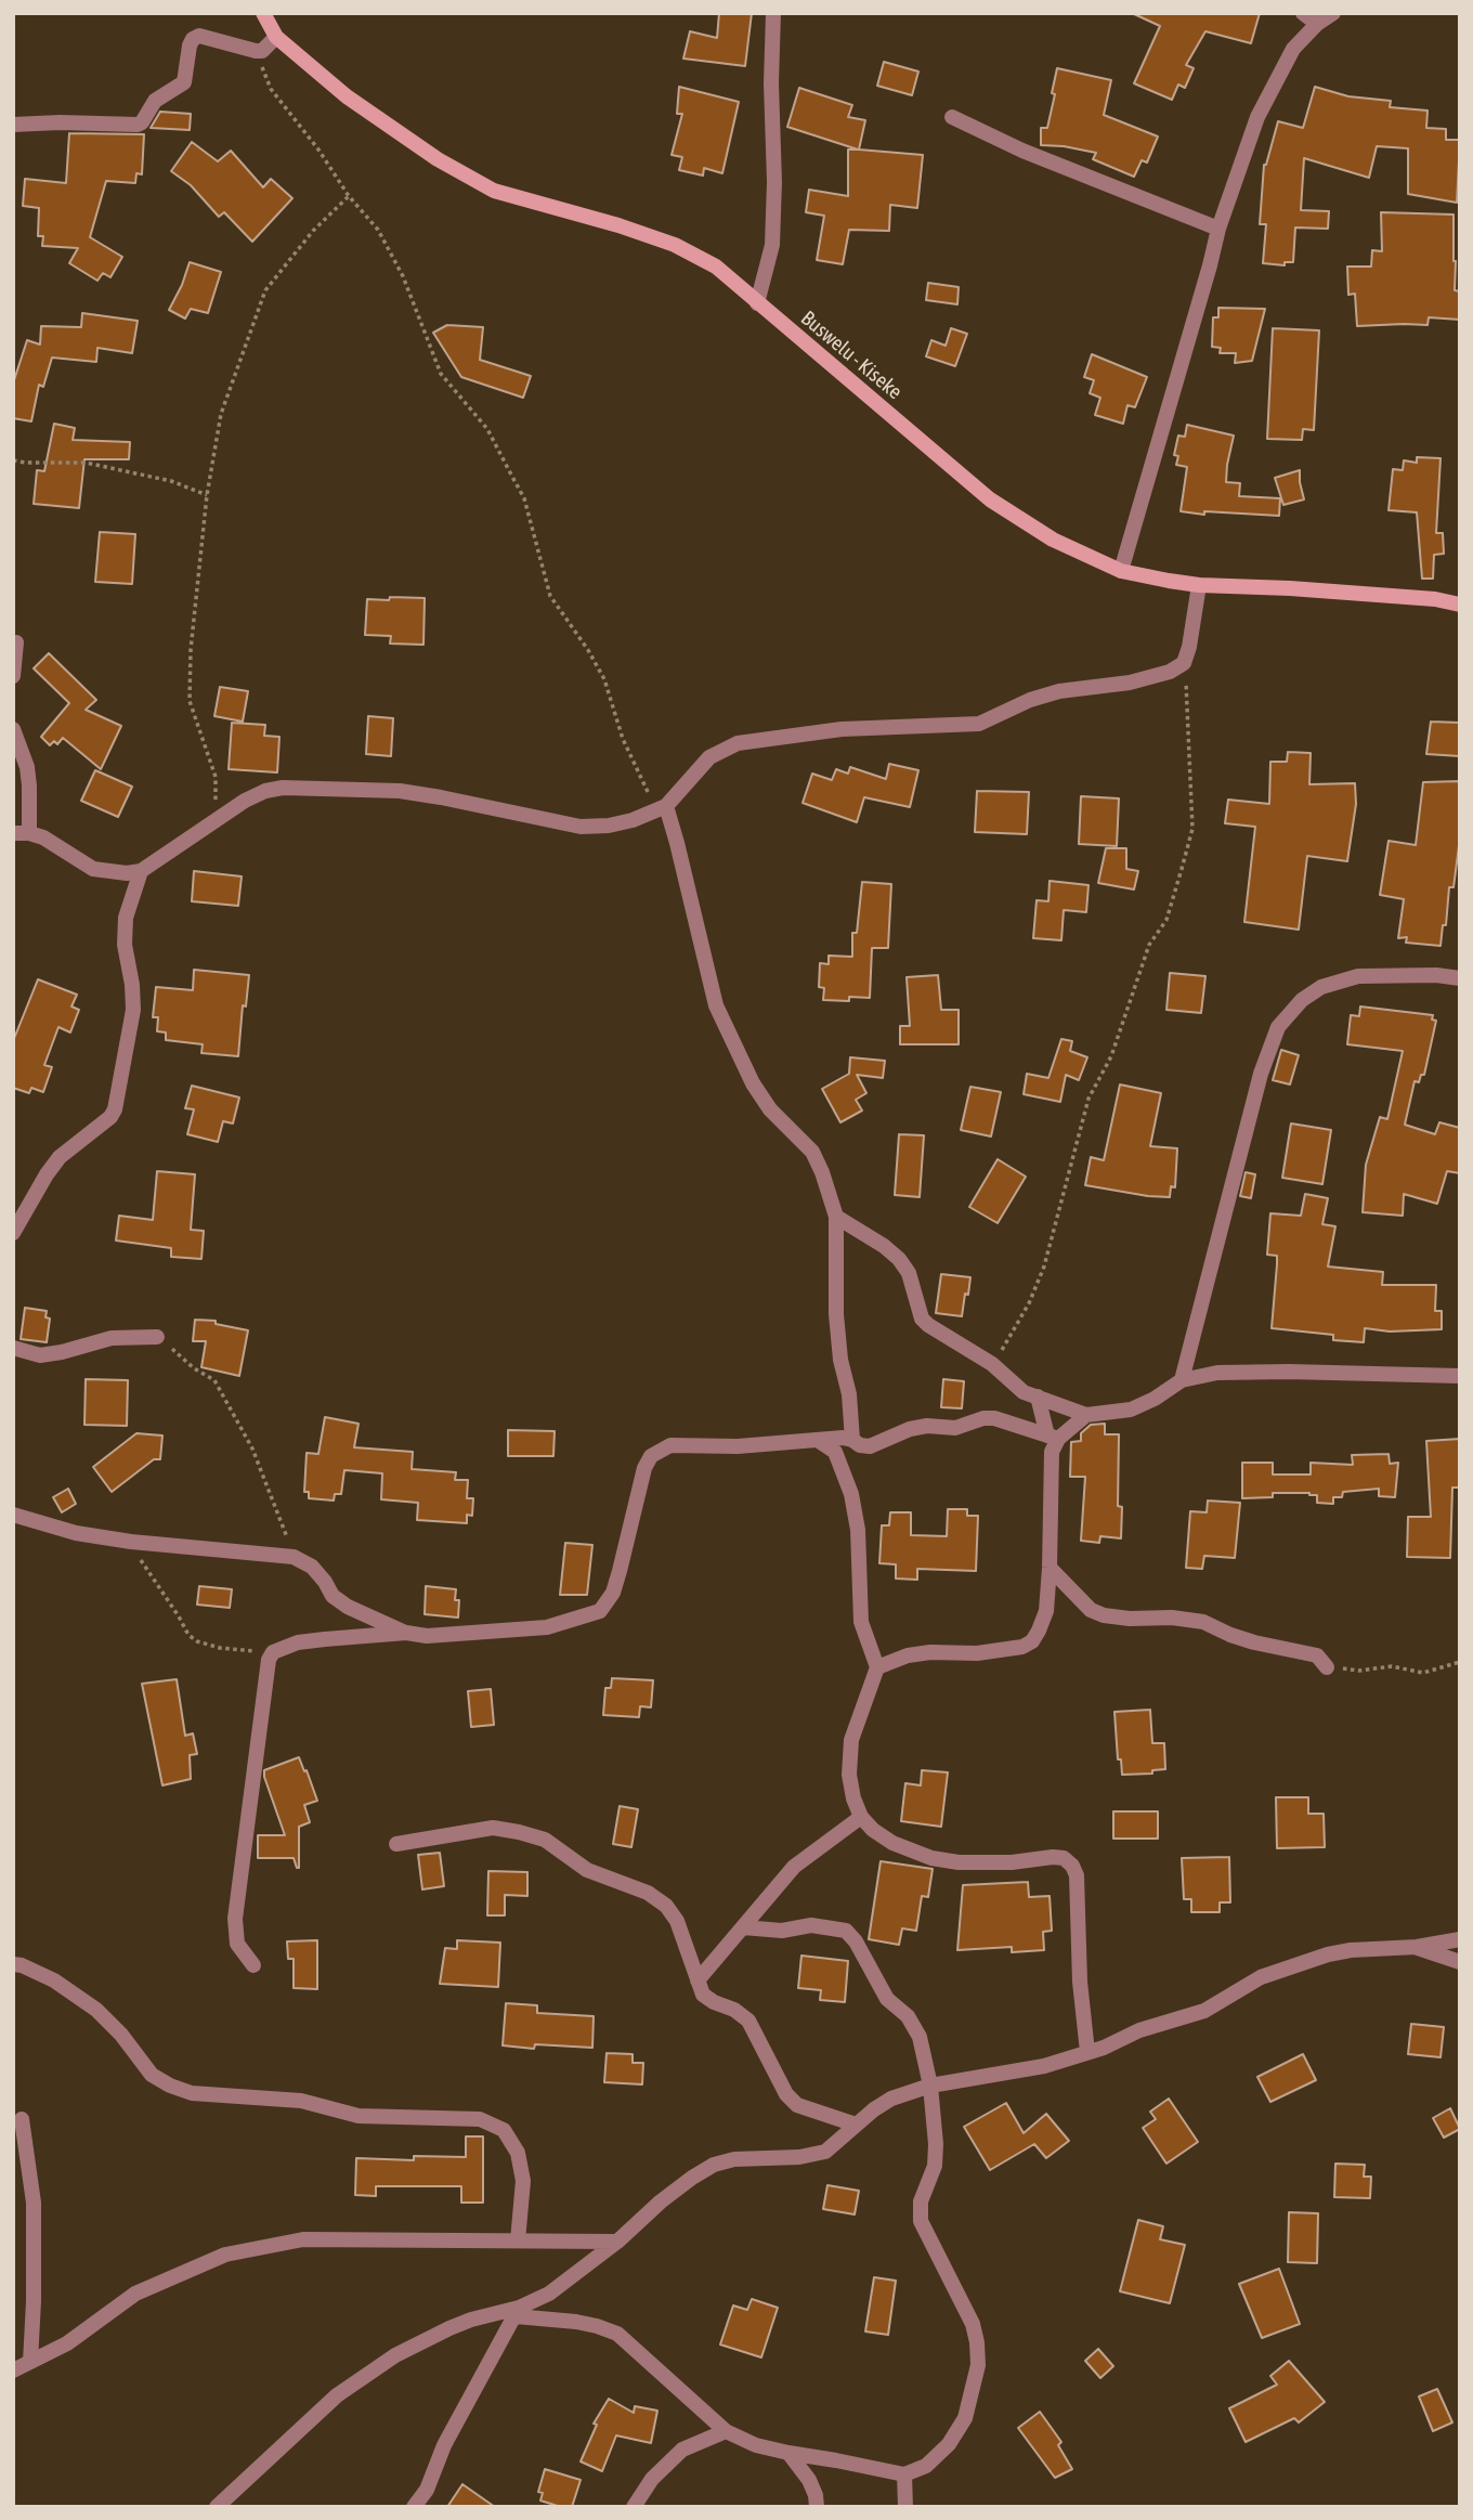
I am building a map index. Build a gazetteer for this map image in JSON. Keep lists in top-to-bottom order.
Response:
{
  "streets": {
    "main road": ["Buswelu - Kiseke"]
  }
}
